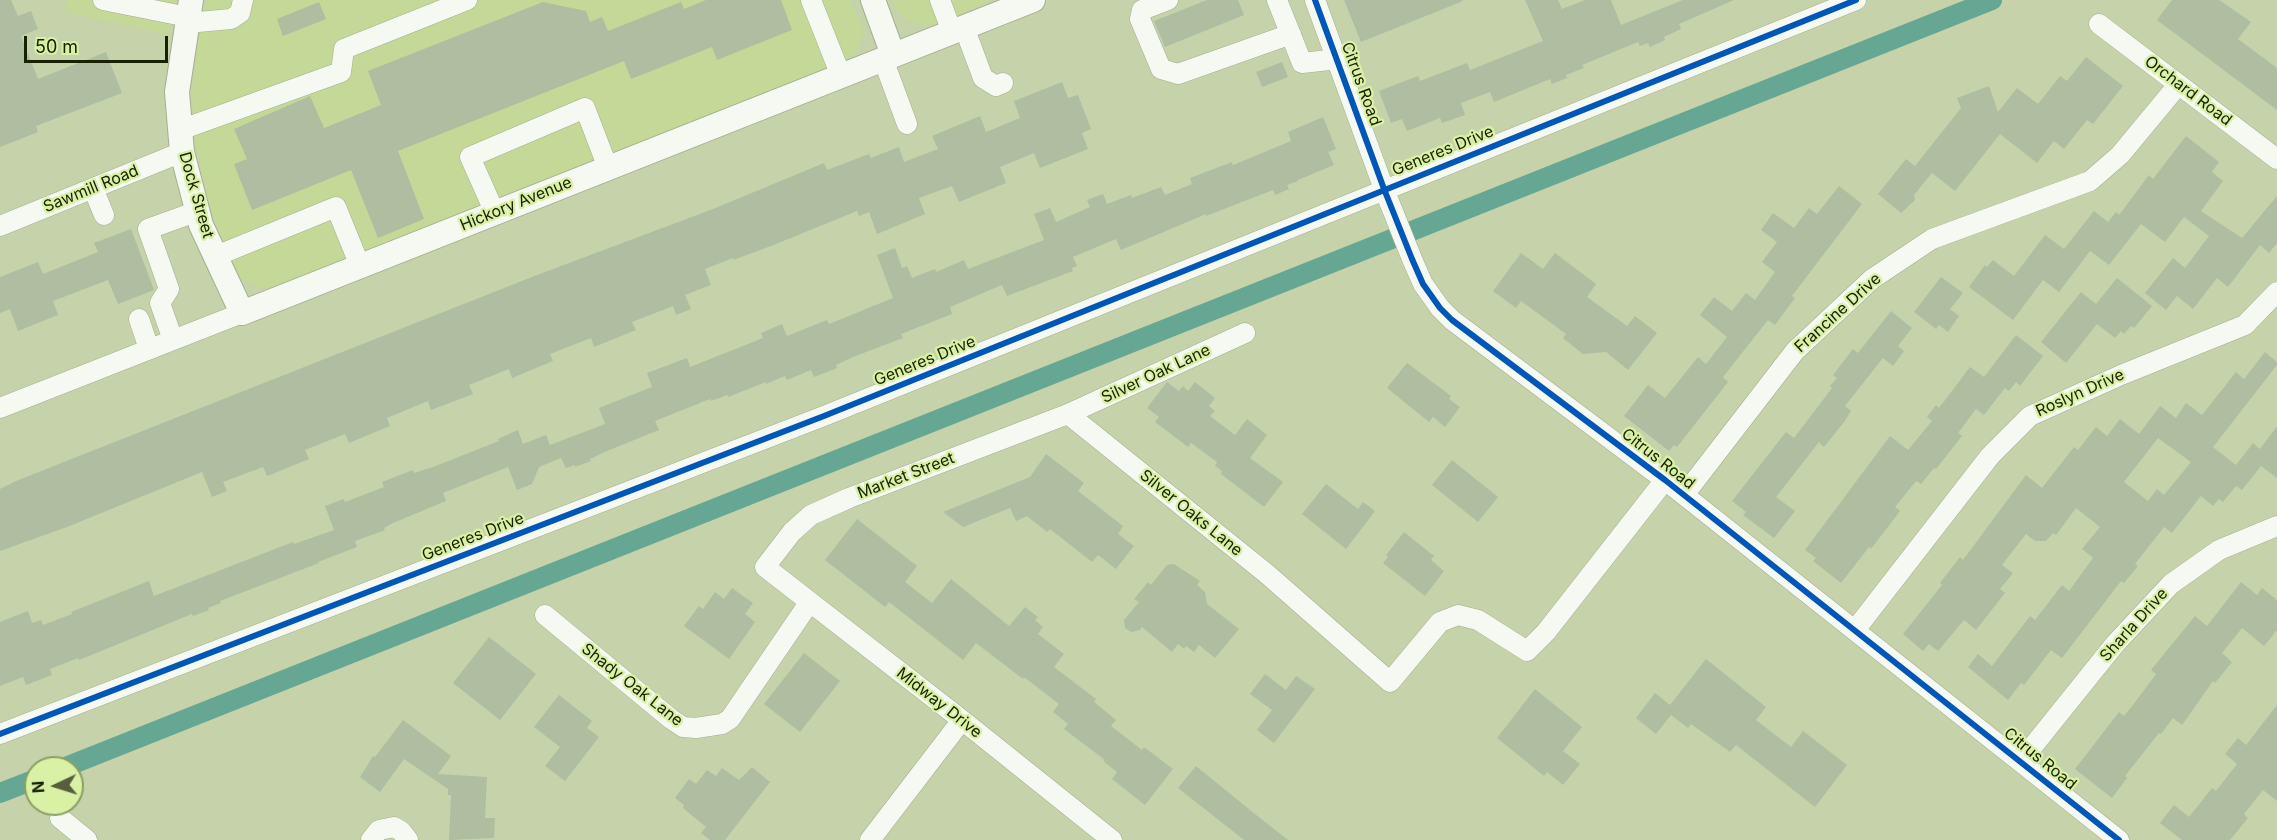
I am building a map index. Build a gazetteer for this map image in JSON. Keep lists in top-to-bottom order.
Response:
{
  "streets": {
    "main road": ["Dock Street", "Hickory Avenue"],
    "street": [
      "Citrus Road",
      "Orchard Road",
      "Generes Drive",
      "Sawmill Road",
      "Francine Drive",
      "Silver Oak Lane",
      "Roslyn Drive",
      "Market Street",
      "Silver Oaks Lane",
      "Sharla Drive",
      "Shady Oak Lane",
      "Midway Drive"
    ]
  },
  "crossings": [
    ["Citrus Road", "Generes Drive"],
    ["Citrus Road", "Francine Drive"],
    ["Citrus Road", "Roslyn Drive"],
    ["Citrus Road", "Silver Oaks Lane"],
    ["Citrus Road", "Sharla Drive"],
    ["Orchard Road", "Francine Drive"],
    ["Sawmill Road", "Dock Street"],
    ["Dock Street", "Hickory Avenue"],
    ["Silver Oak Lane", "Market Street"],
    ["Silver Oak Lane", "Silver Oaks Lane"],
    ["Market Street", "Silver Oaks Lane"],
    ["Market Street", "Midway Drive"],
    ["Shady Oak Lane", "Midway Drive"]
  ],
  "scale_bar": "50 m",
  "north": "left"
}
